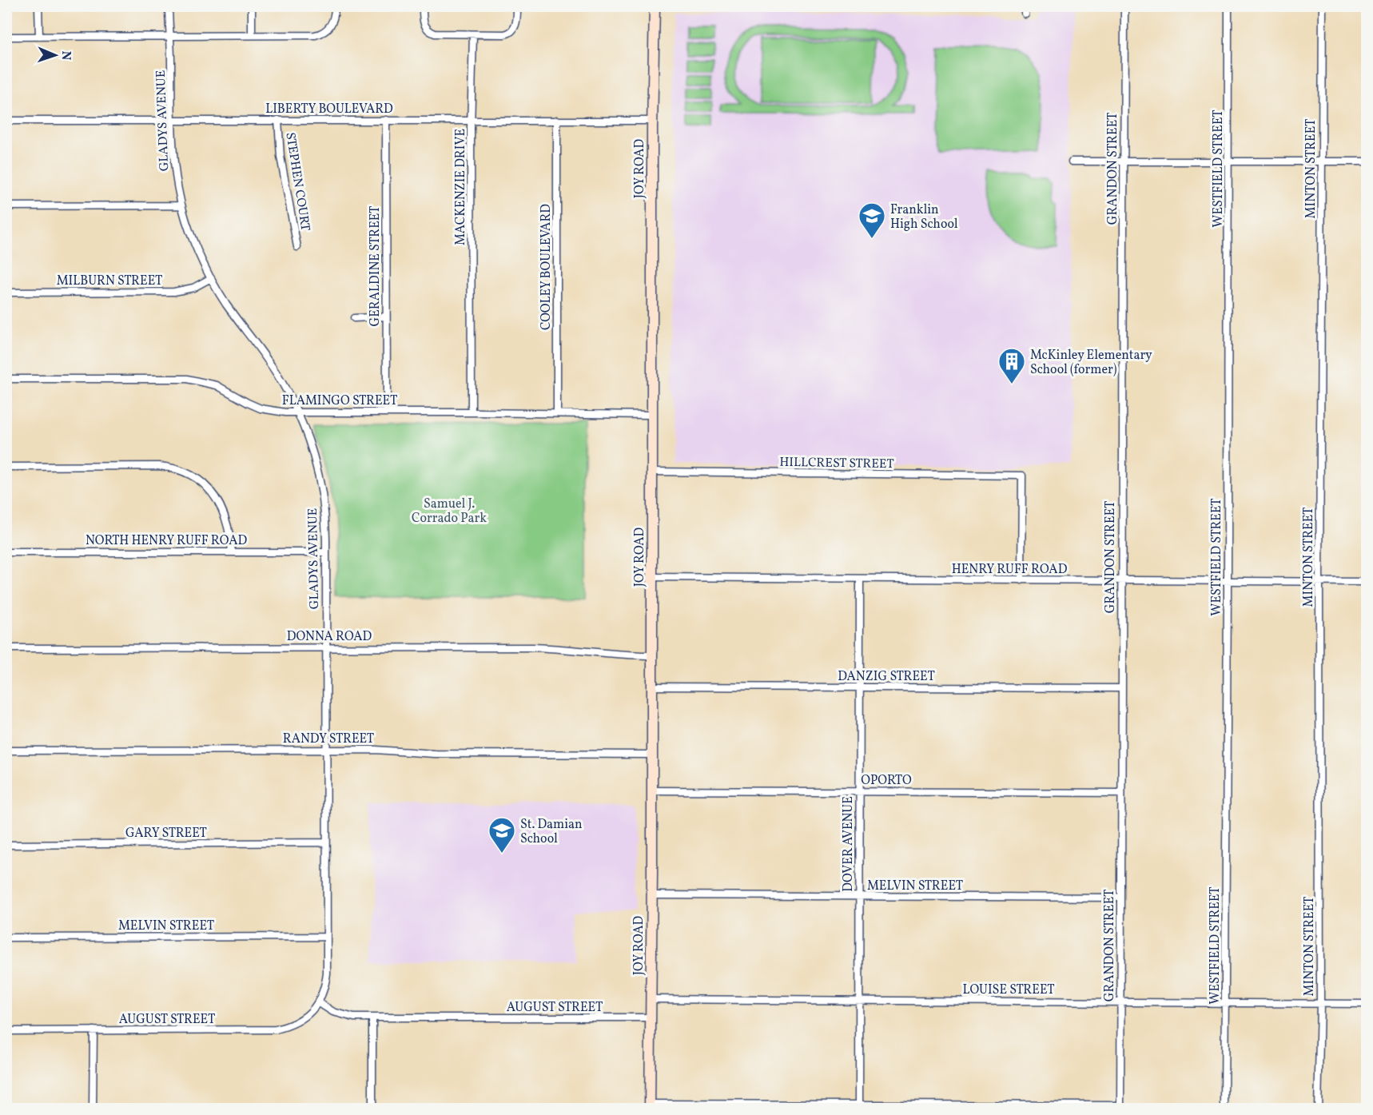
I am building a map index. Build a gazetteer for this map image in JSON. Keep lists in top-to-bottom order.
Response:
{
  "streets": {
    "street": [
      "LIBERTY BOULEVARD",
      "GLADYS AVENUE",
      "JOY ROAD",
      "GRANDON STREET",
      "WESTFIELD STREET",
      "MINTON STREET",
      "STEPHEN COURT",
      "MACKENZIE DRIVE",
      "GERALDINE STREET",
      "COOLEY BOULEVARD",
      "MILBURN STREET",
      "FLAMINGO STREET",
      "HILLCREST STREET",
      "NORTH HENRY RUFF ROAD",
      "HENRY RUFF ROAD",
      "DONNA ROAD",
      "DANZIG STREET",
      "RANDY STREET",
      "OPORTO",
      "GARY STREET",
      "DOVER AVENUE",
      "MELVIN STREET",
      "LOUISE STREET",
      "AUGUST STREET"
    ]
  },
  "crossings": [
    ["LIBERTY BOULEVARD", "GLADYS AVENUE"],
    ["LIBERTY BOULEVARD", "JOY ROAD"],
    ["LIBERTY BOULEVARD", "STEPHEN COURT"],
    ["LIBERTY BOULEVARD", "MACKENZIE DRIVE"],
    ["LIBERTY BOULEVARD", "GERALDINE STREET"],
    ["LIBERTY BOULEVARD", "COOLEY BOULEVARD"],
    ["GLADYS AVENUE", "MILBURN STREET"],
    ["GLADYS AVENUE", "FLAMINGO STREET"],
    ["GLADYS AVENUE", "NORTH HENRY RUFF ROAD"],
    ["GLADYS AVENUE", "DONNA ROAD"],
    ["GLADYS AVENUE", "RANDY STREET"],
    ["GLADYS AVENUE", "GARY STREET"],
    ["GLADYS AVENUE", "MELVIN STREET"],
    ["GLADYS AVENUE", "AUGUST STREET"],
    ["JOY ROAD", "FLAMINGO STREET"],
    ["JOY ROAD", "HILLCREST STREET"],
    ["JOY ROAD", "HENRY RUFF ROAD"],
    ["JOY ROAD", "DONNA ROAD"],
    ["JOY ROAD", "DANZIG STREET"],
    ["JOY ROAD", "RANDY STREET"],
    ["JOY ROAD", "OPORTO"],
    ["JOY ROAD", "MELVIN STREET"],
    ["JOY ROAD", "LOUISE STREET"],
    ["JOY ROAD", "AUGUST STREET"],
    ["GRANDON STREET", "HENRY RUFF ROAD"],
    ["GRANDON STREET", "DANZIG STREET"],
    ["GRANDON STREET", "OPORTO"],
    ["GRANDON STREET", "MELVIN STREET"],
    ["GRANDON STREET", "LOUISE STREET"],
    ["WESTFIELD STREET", "HENRY RUFF ROAD"],
    ["WESTFIELD STREET", "LOUISE STREET"],
    ["MINTON STREET", "HENRY RUFF ROAD"],
    ["MINTON STREET", "LOUISE STREET"],
    ["MACKENZIE DRIVE", "FLAMINGO STREET"],
    ["GERALDINE STREET", "FLAMINGO STREET"],
    ["COOLEY BOULEVARD", "FLAMINGO STREET"],
    ["HILLCREST STREET", "HENRY RUFF ROAD"],
    ["HENRY RUFF ROAD", "DOVER AVENUE"],
    ["DANZIG STREET", "DOVER AVENUE"],
    ["OPORTO", "DOVER AVENUE"],
    ["DOVER AVENUE", "MELVIN STREET"],
    ["DOVER AVENUE", "LOUISE STREET"]
  ],
  "parks": ["Samuel J. Corrado Park"],
  "places": {
    "school or university": ["Franklin High School", "St. Damian School"],
    "building": ["McKinley Elementary School (former)"]
  },
  "north": "right"
}
